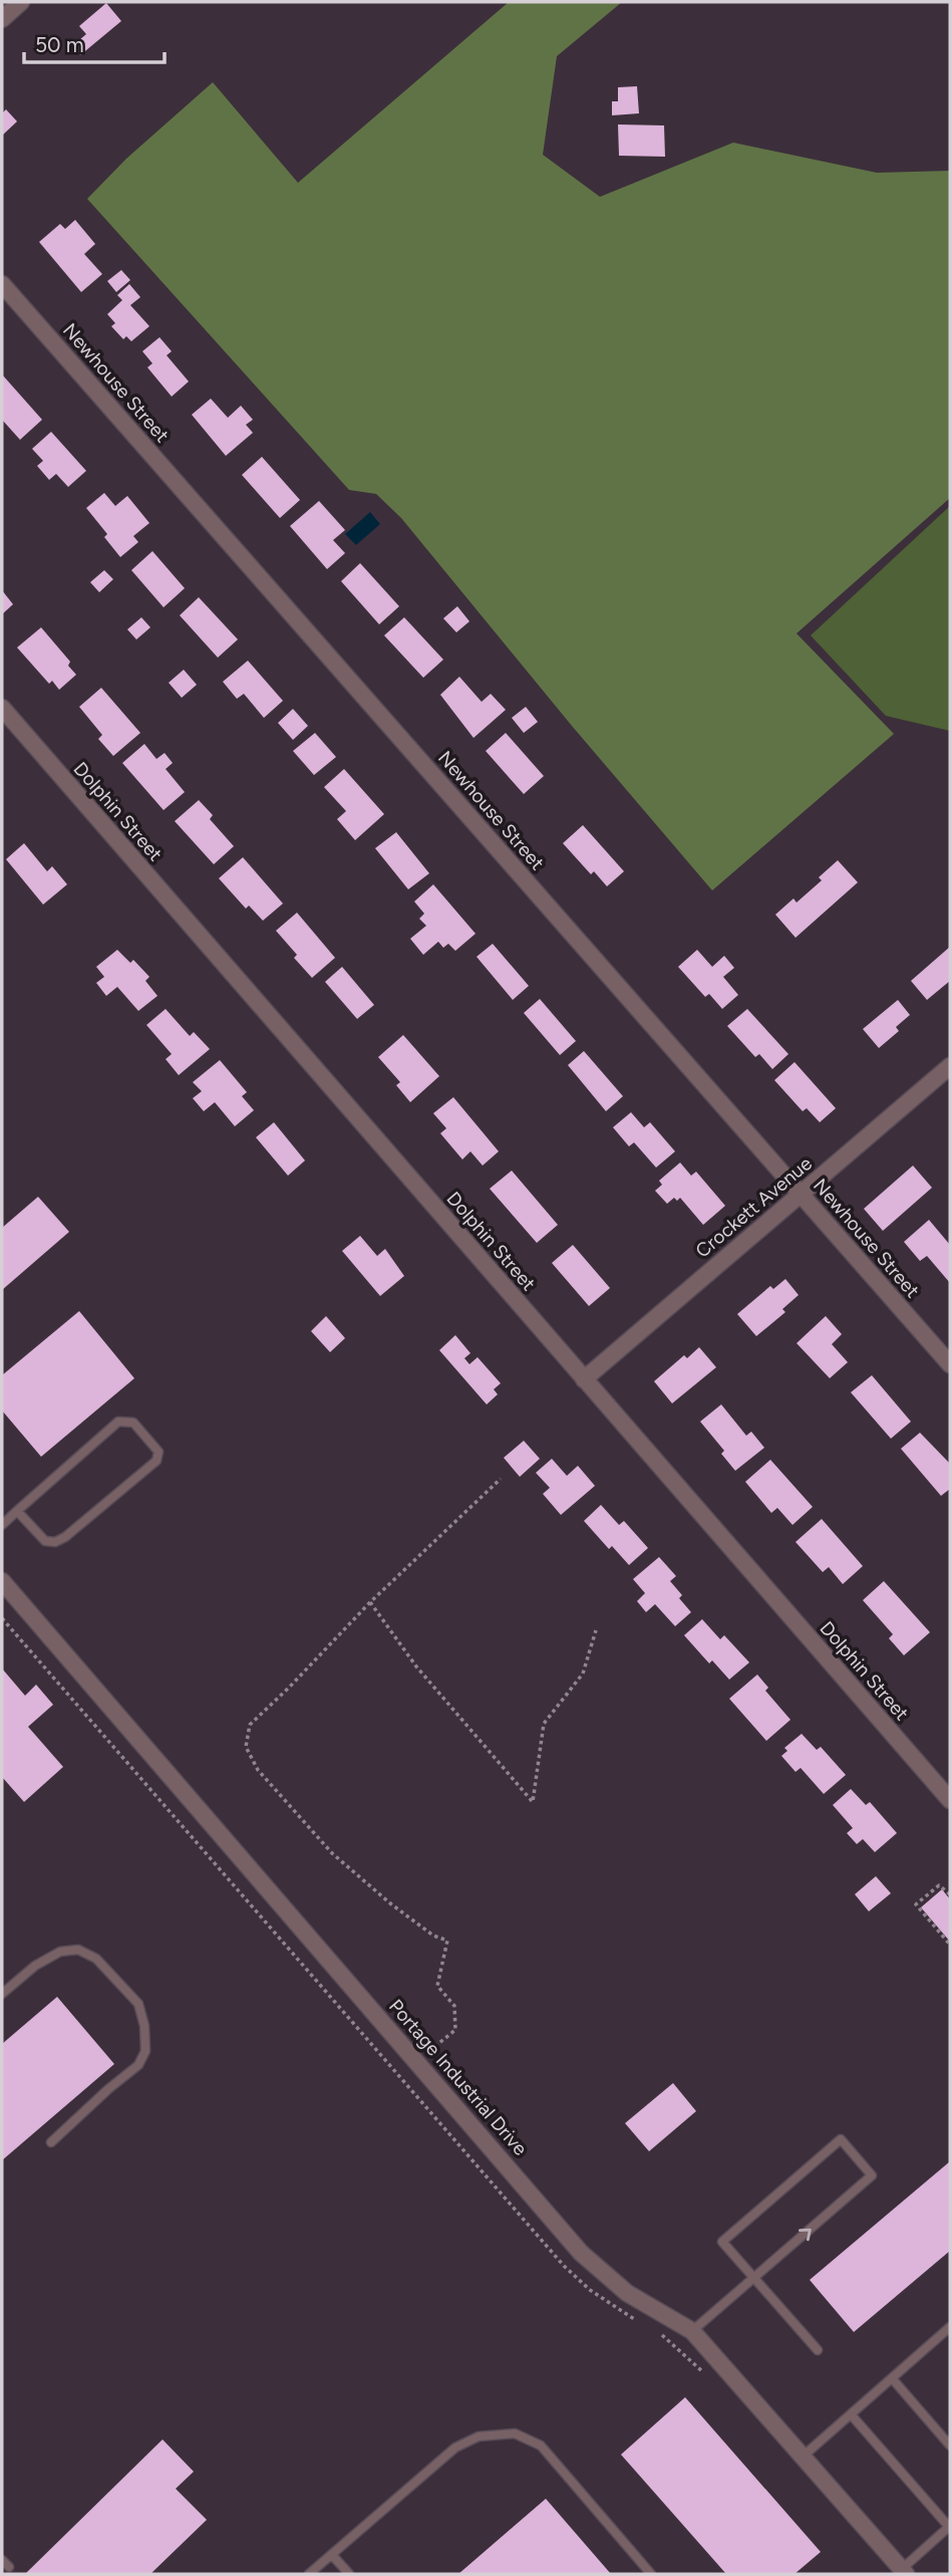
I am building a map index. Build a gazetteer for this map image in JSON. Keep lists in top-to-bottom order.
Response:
{
  "streets": {
    "street": [
      "Newhouse Street",
      "Dolphin Street",
      "Crockett Avenue",
      "Portage Industrial Drive"
    ]
  },
  "crossings": [
    ["Newhouse Street", "Crockett Avenue"],
    ["Dolphin Street", "Crockett Avenue"]
  ],
  "scale_bar": "50 m"
}
